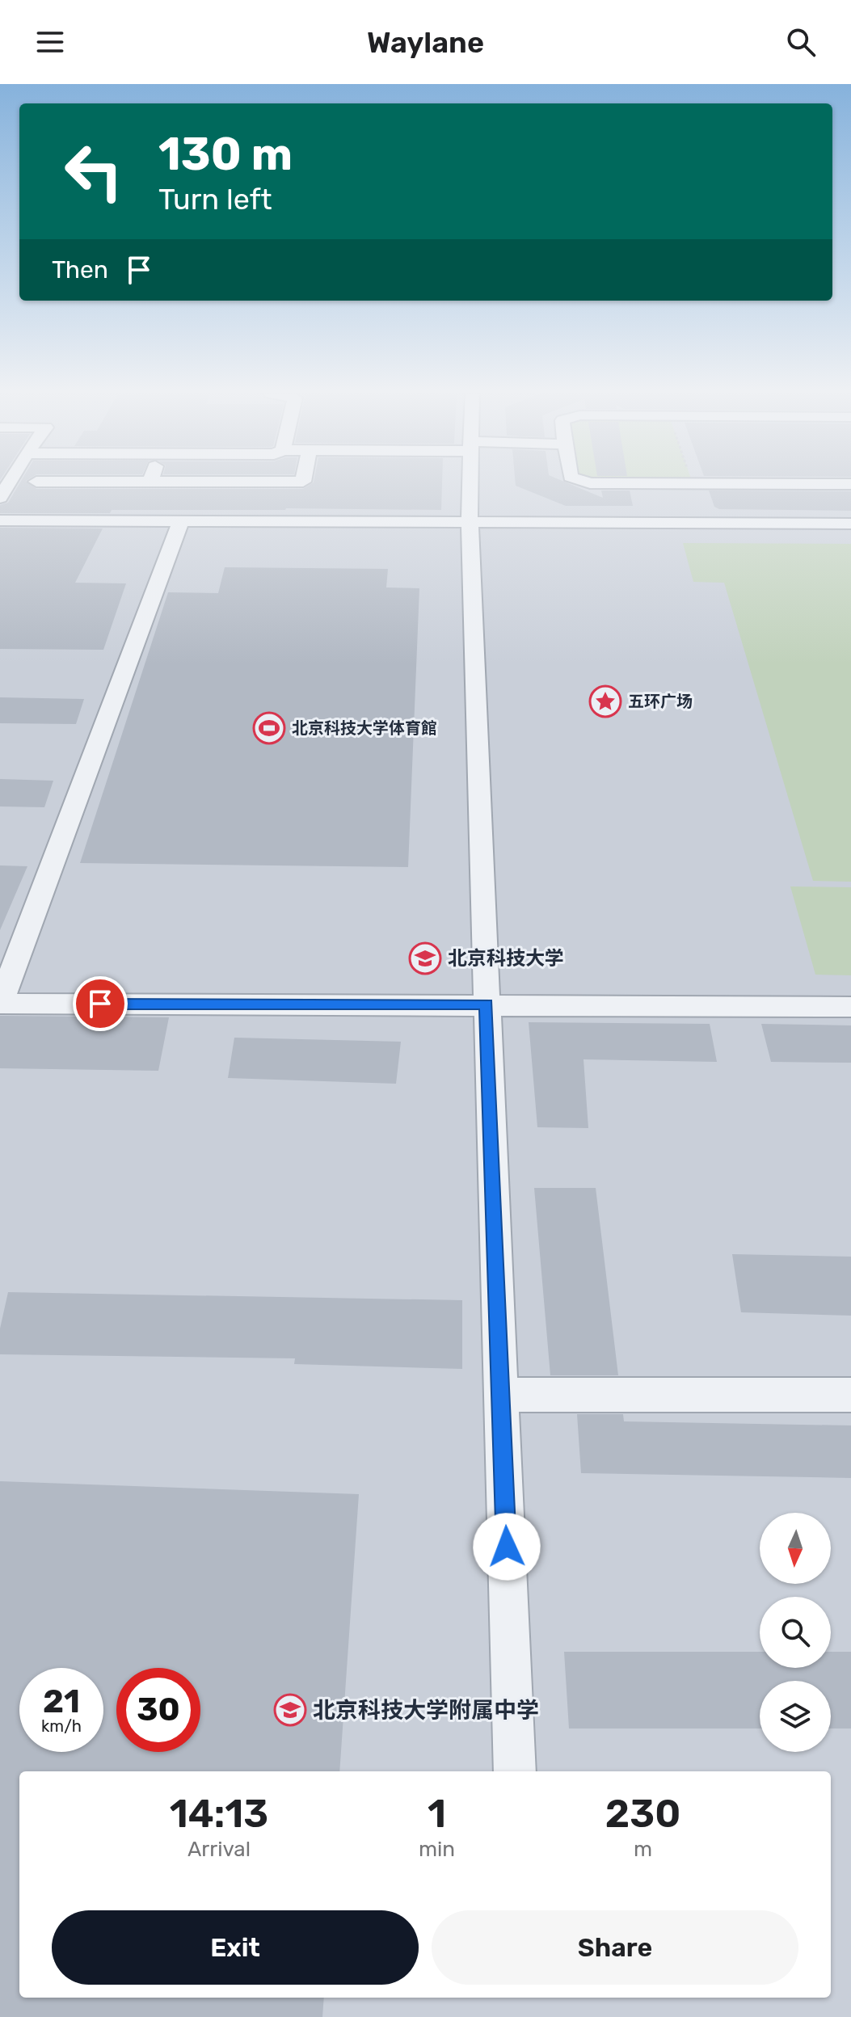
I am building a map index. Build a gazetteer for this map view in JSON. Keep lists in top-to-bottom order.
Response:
{
  "places": {
    "place": ["五环广场"],
    "sports": ["北京科技大学体育館"],
    "school or university": ["北京科技大学", "北京科技大学附属中学"]
  },
  "north": "bottom",
  "page": {
    "header": "Waylane",
    "turn": ["130 m", "Turn left"],
    "then": "Then",
    "speed": "21 km/h",
    "limit": "30",
    "eta": [
      "14:13",
      "Arrival",
      "1",
      "min",
      "230",
      "m"
    ],
    "buttons": ["Exit", "Share"]
  }
}
